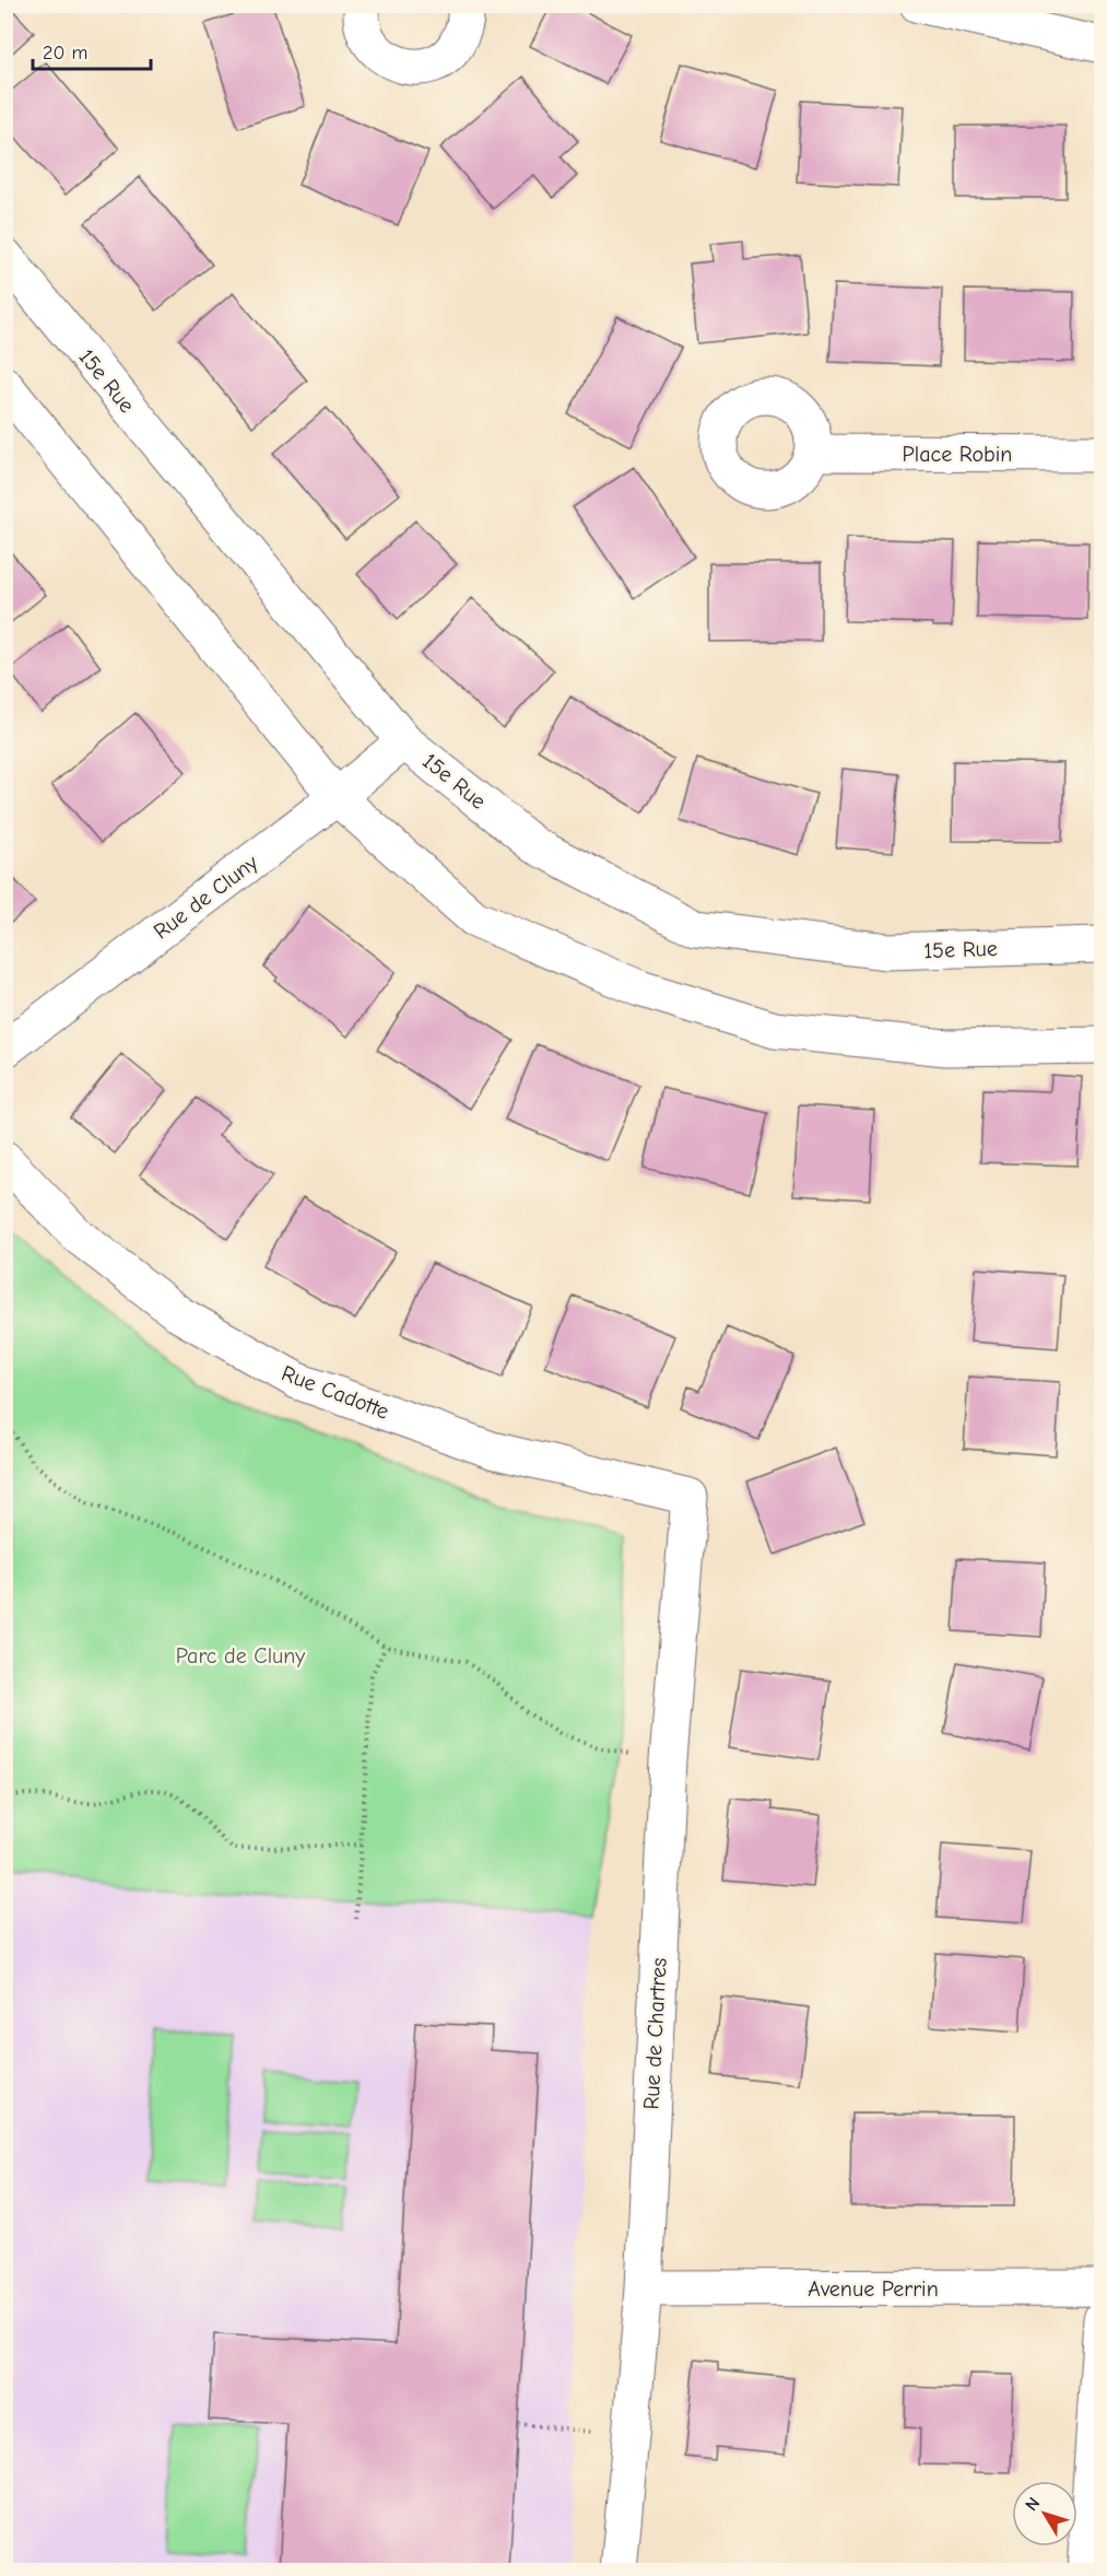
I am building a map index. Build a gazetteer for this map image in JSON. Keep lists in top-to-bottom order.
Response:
{
  "streets": {
    "street": [
      "15e Rue",
      "Place Robin",
      "Rue de Cluny",
      "Rue Cadotte",
      "Rue de Chartres",
      "Avenue Perrin"
    ]
  },
  "crossings": [
    ["15e Rue", "Rue de Cluny"],
    ["Rue Cadotte", "Rue de Chartres"],
    ["Rue de Chartres", "Avenue Perrin"]
  ],
  "parks": ["Parc de Cluny"],
  "scale_bar": "20 m",
  "north": "top left"
}
